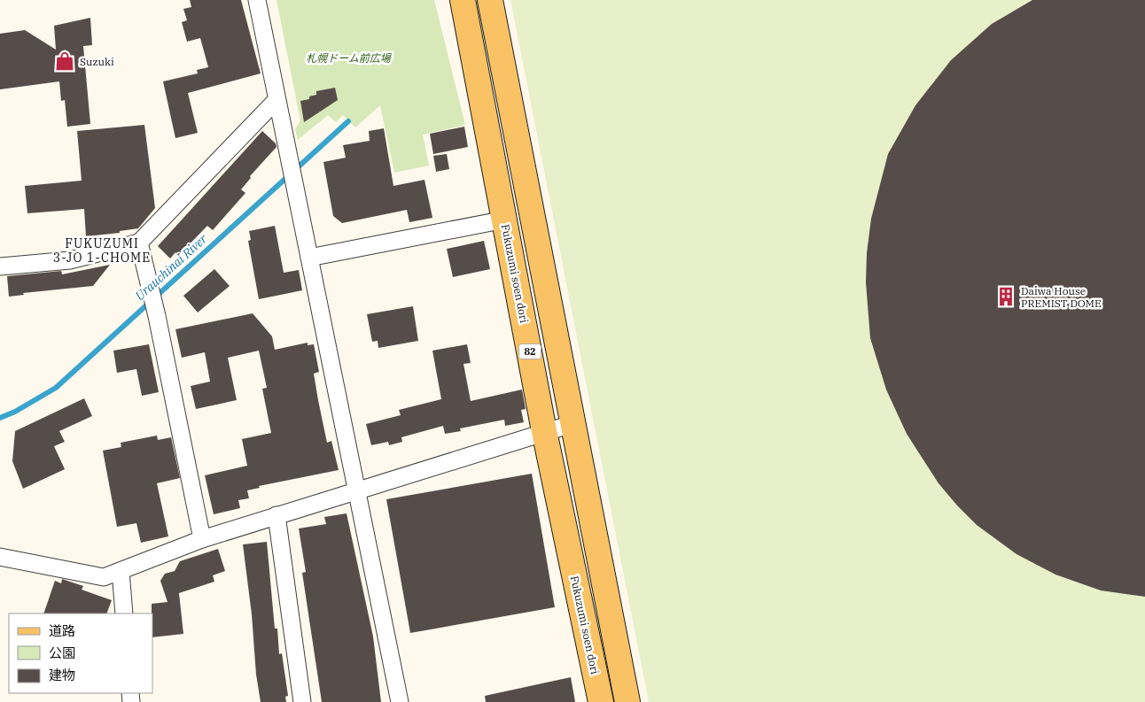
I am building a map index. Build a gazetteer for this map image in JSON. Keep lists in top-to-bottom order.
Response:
{
  "streets": {
    "main road": ["Fukuzumi soen dori", "82"]
  },
  "districts": ["FUKUZUMI 3-JO 1-CHOME"],
  "water": ["Urauchinai River"],
  "parks": ["札幌ドーム前広場"],
  "places": {
    "shop": ["Suzuki"],
    "building": ["Daiwa House PREMIST DOME"]
  },
  "legend": ["道路", "公園", "建物"]
}
